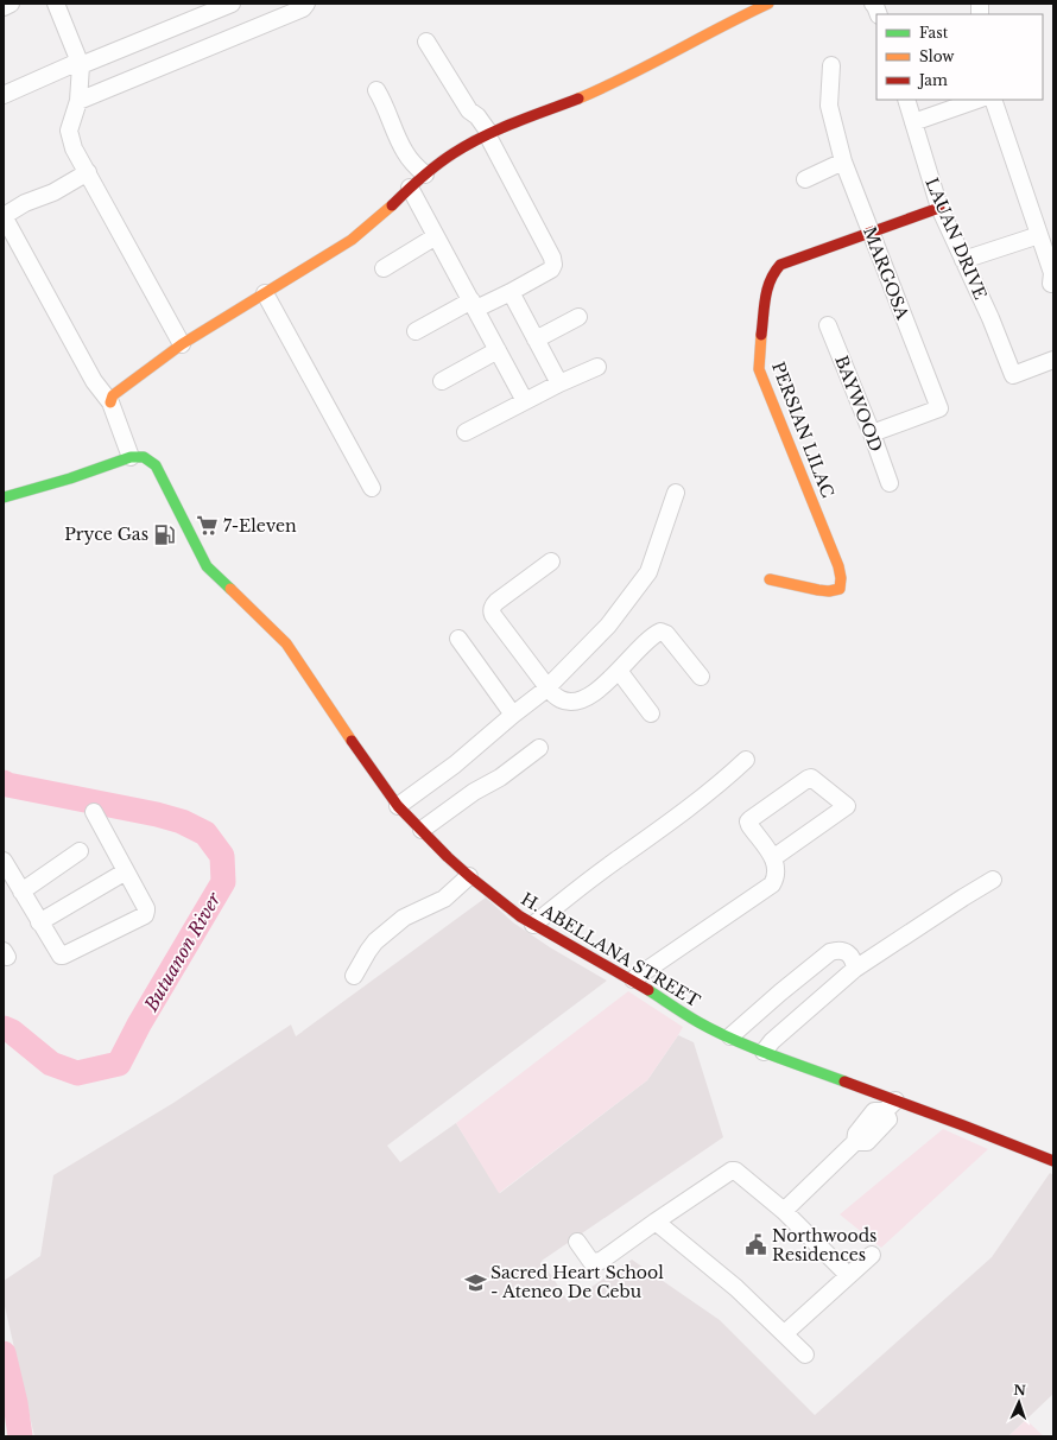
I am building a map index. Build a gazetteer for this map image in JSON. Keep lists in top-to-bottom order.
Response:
{
  "streets": {
    "street": [
      "LAUAN DRIVE",
      "MARGOSA",
      "BAYWOOD",
      "PERSIAN LILAC",
      "H. ABELLANA STREET"
    ]
  },
  "crossings": [
    ["LAUAN DRIVE", "PERSIAN LILAC"],
    ["MARGOSA", "BAYWOOD"],
    ["MARGOSA", "PERSIAN LILAC"]
  ],
  "water": ["Butuanon River"],
  "places": {
    "supermarket": ["7-Eleven"],
    "fuel station": ["Pryce Gas"],
    "public building": ["Northwoods Residences"],
    "school or university": ["Sacred Heart School - Ateneo De Cebu"]
  },
  "legend": ["Fast", "Slow", "Jam"],
  "north": "top"
}
